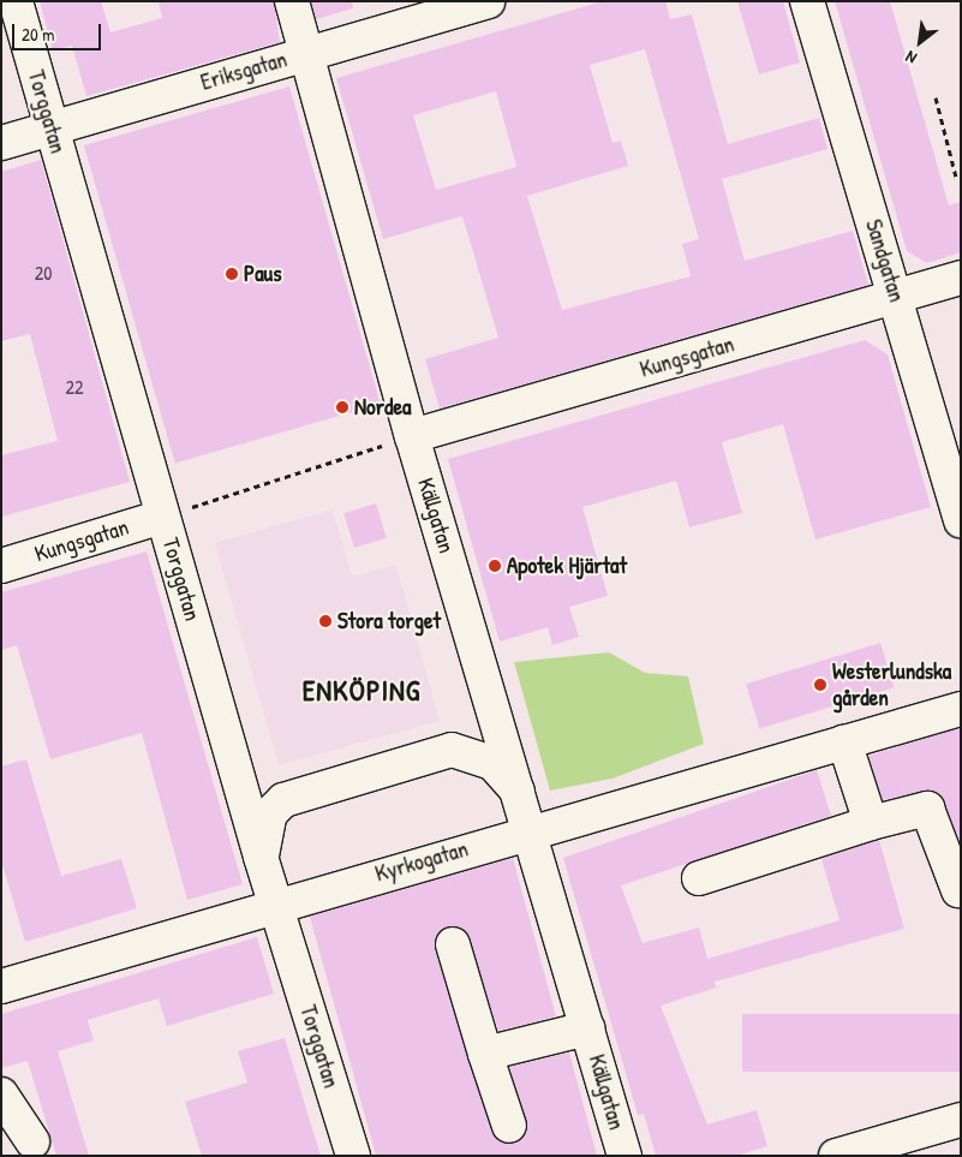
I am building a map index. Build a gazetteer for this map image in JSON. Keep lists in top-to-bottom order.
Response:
{
  "streets": {
    "street": [
      "Eriksgatan",
      "Torggatan",
      "Sandgatan",
      "Kungsgatan",
      "Källgatan",
      "Kyrkogatan"
    ]
  },
  "crossings": [
    ["Eriksgatan", "Torggatan"],
    ["Eriksgatan", "Källgatan"],
    ["Torggatan", "Kungsgatan"],
    ["Torggatan", "Kyrkogatan"],
    ["Sandgatan", "Kungsgatan"],
    ["Kungsgatan", "Källgatan"],
    ["Källgatan", "Kyrkogatan"]
  ],
  "districts": ["ENKÖPING"],
  "places": [
    "Paus",
    "Nordea",
    "Apotek Hjärtat",
    "Stora torget",
    "Westerlundska gården"
  ],
  "house_numbers": ["20", "22"],
  "scale_bar": "20 m",
  "north": "bottom left"
}
